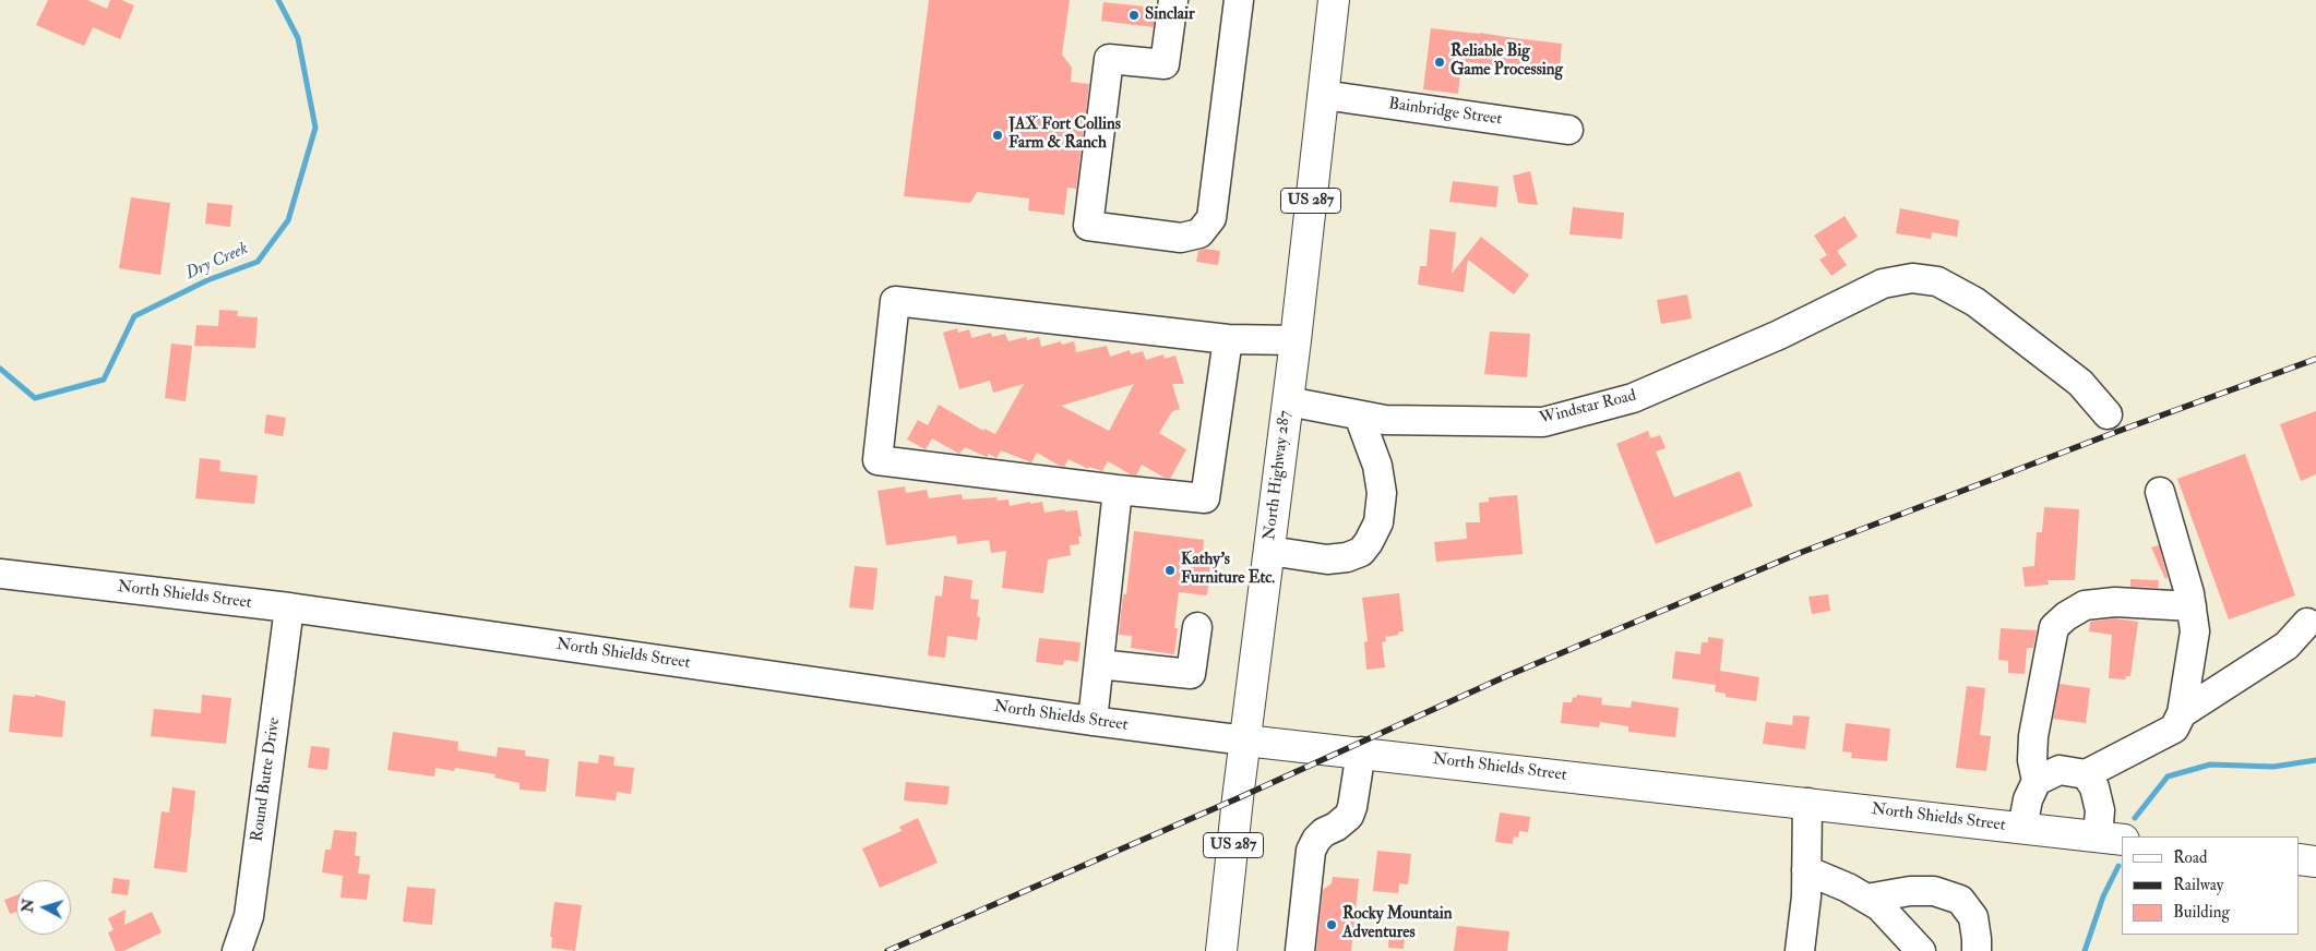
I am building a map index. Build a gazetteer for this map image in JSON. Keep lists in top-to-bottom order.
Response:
{
  "streets": {
    "main road": ["US 287", "North Highway 287", "North Shields Street"],
    "street": ["Bainbridge Street", "Windstar Road", "Round Butte Drive"]
  },
  "crossings": [
    ["Bainbridge Street", "North Highway 287"],
    ["Windstar Road", "North Highway 287"],
    ["North Highway 287", "North Shields Street"],
    ["North Shields Street", "Round Butte Drive"]
  ],
  "water": ["Dry Creek"],
  "places": [
    "Sinclair",
    "Reliable Big Game Processing",
    "JAX Fort Collins Farm & Ranch",
    "Kathy's Furniture Etc.",
    "Rocky Mountain Adventures"
  ],
  "legend": ["Road", "Railway", "Building"],
  "north": "left"
}
